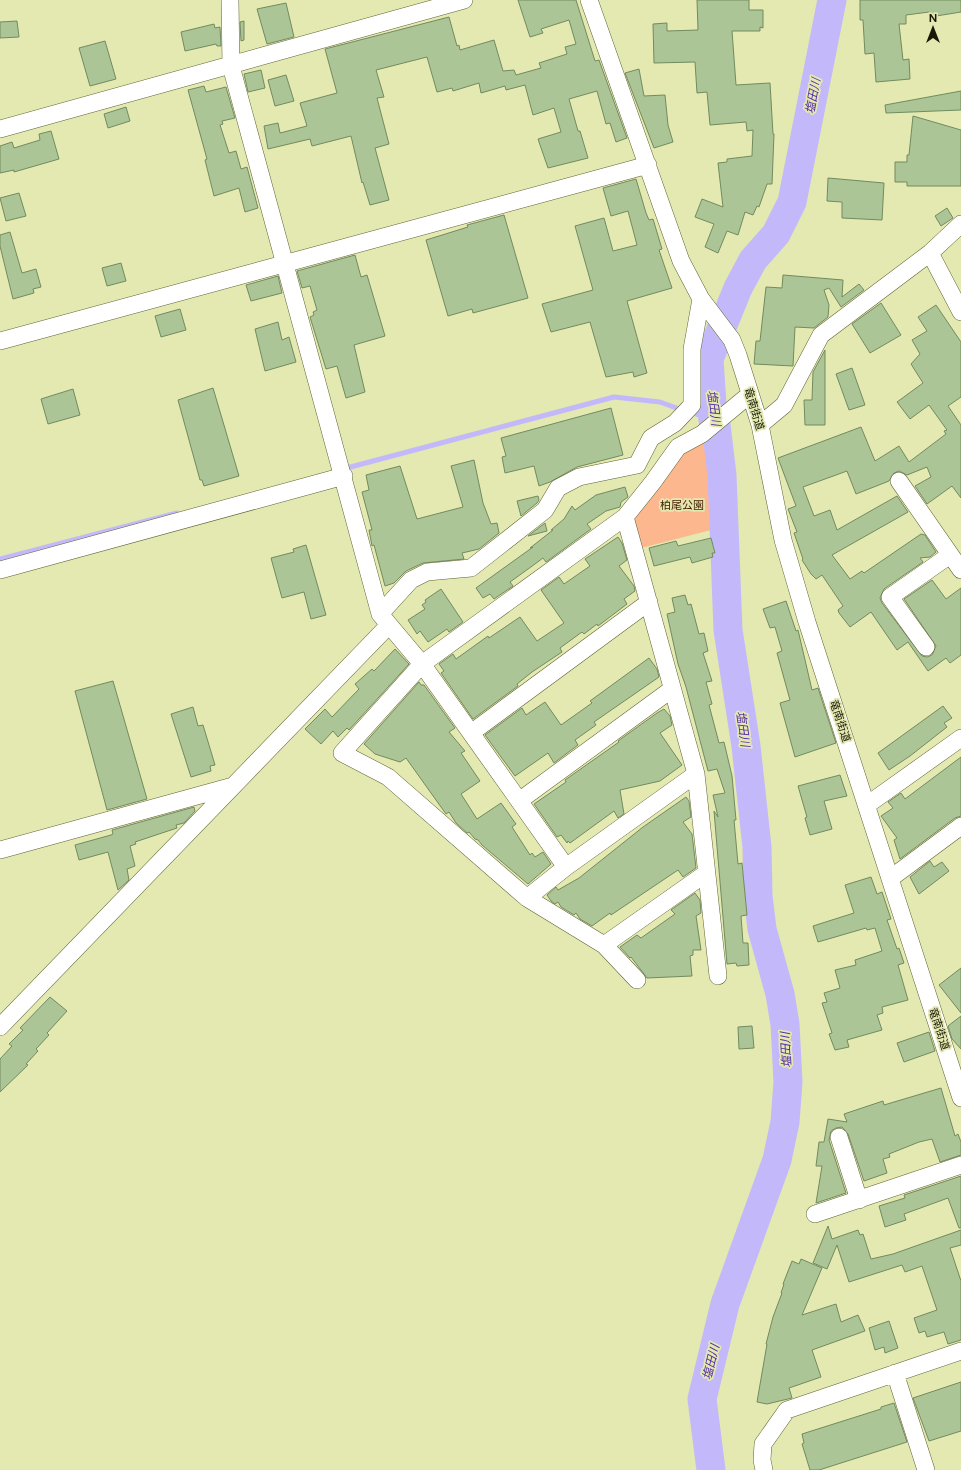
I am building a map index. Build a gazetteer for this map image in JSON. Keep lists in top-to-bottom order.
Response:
{
  "streets": {
    "street": ["竜南街道"]
  },
  "water": ["塩田川"],
  "parks": ["柏尾公園"],
  "north": "top"
}
